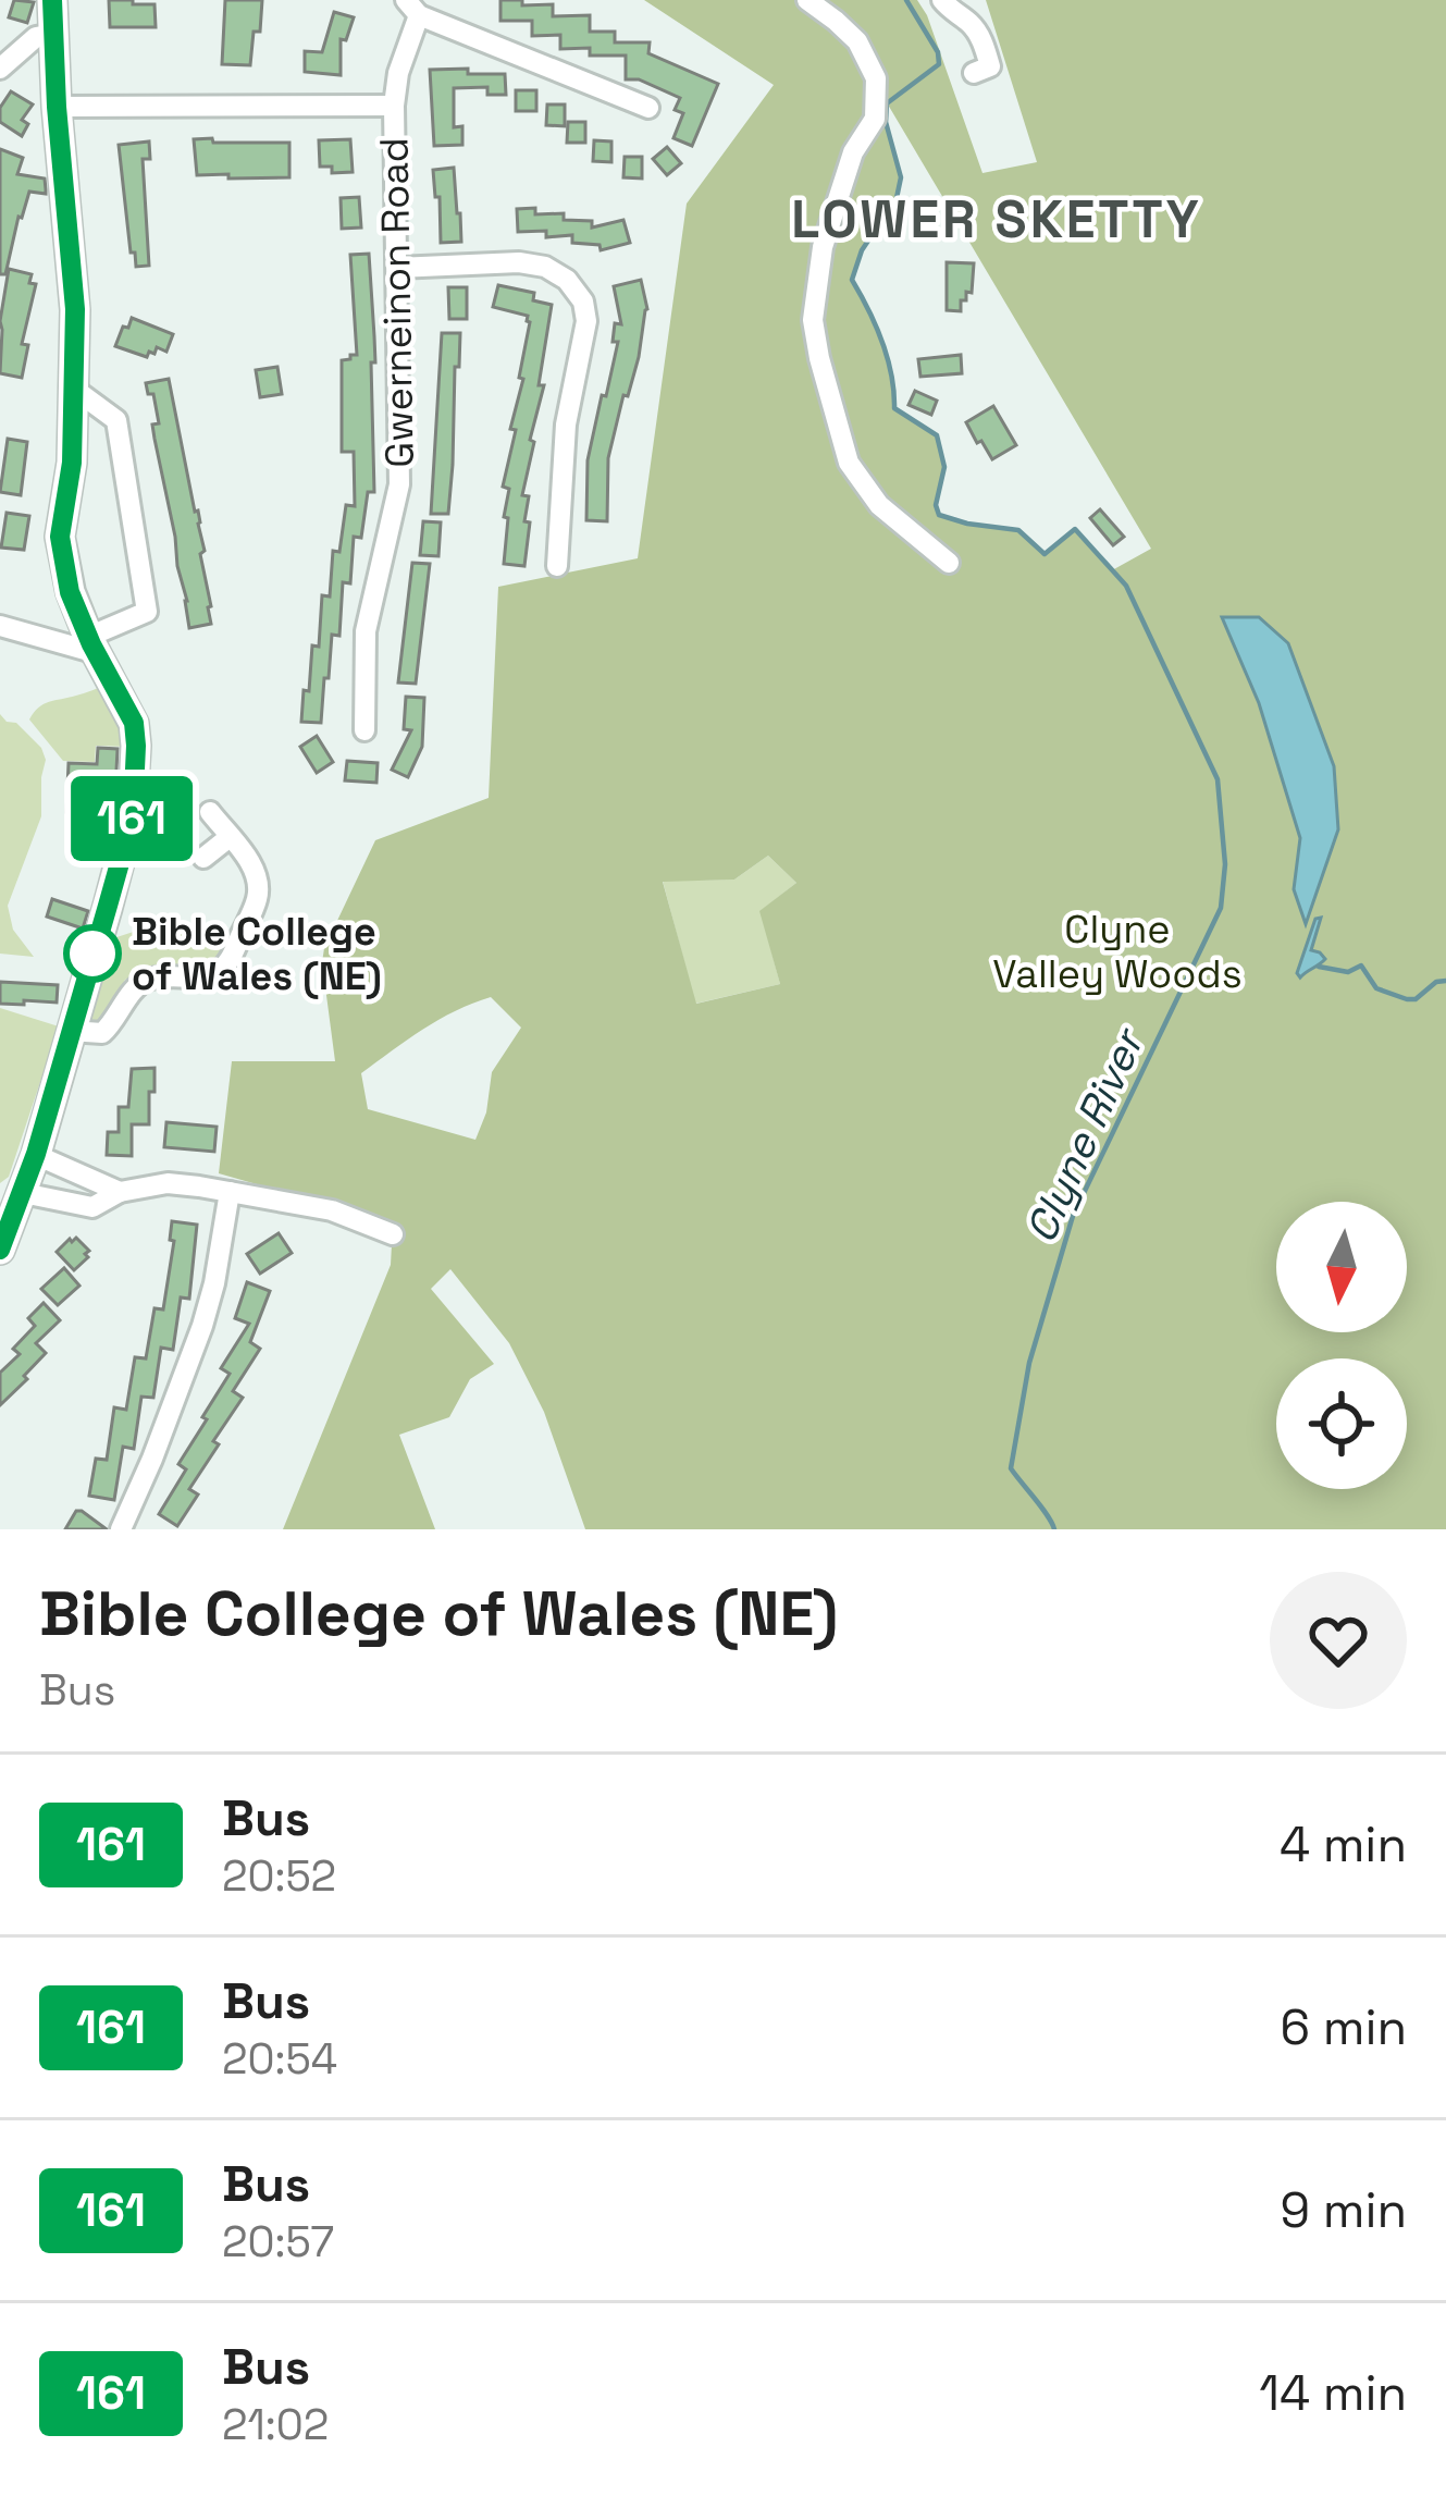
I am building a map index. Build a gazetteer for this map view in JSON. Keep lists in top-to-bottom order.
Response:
{
  "streets": {
    "street": ["Gwerneinon Road"]
  },
  "districts": ["LOWER SKETTY"],
  "water": ["Clyne River"],
  "parks": ["Clyne Valley Woods"],
  "places": ["Bible College of Wales (NE)"],
  "lines": ["bus line 161"],
  "north": "bottom",
  "page": {
    "on_map": "161",
    "heading": ["Bible College of Wales (NE)", "Bus"],
    "list": [
      {
        "mark": "161",
        "name": "Bus",
        "note": "20:52",
        "value": "4 min"
      },
      {
        "mark": "161",
        "name": "Bus",
        "note": "20:54",
        "value": "6 min"
      },
      {
        "mark": "161",
        "name": "Bus",
        "note": "20:57",
        "value": "9 min"
      },
      {
        "mark": "161",
        "name": "Bus",
        "note": "21:02",
        "value": "14 min"
      }
    ]
  }
}
